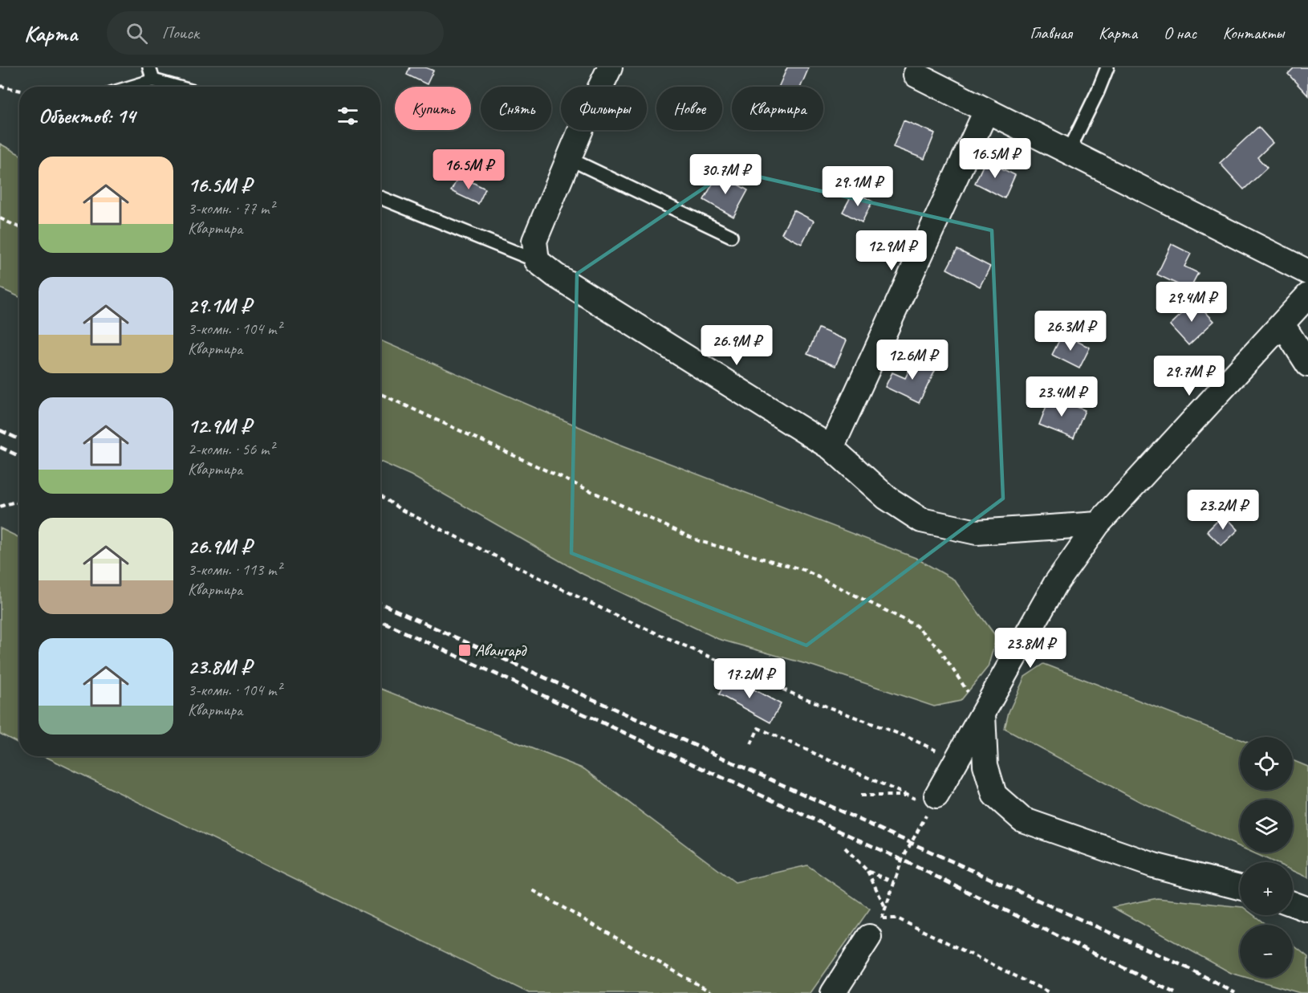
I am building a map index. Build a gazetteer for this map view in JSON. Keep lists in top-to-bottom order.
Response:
{
  "places": {
    "transit": ["Авангард"]
  },
  "page": {
    "header": "Карта",
    "search": "Поиск",
    "nav": [
      "Главная",
      "Карта",
      "О нас",
      "Контакты"
    ],
    "chip": [
      "Купить",
      "Снять",
      "Фильтры",
      "Новое",
      "Квартира"
    ],
    "heading": "Объектов: 14",
    "price": [
      "16.5M ₽",
      "16.5M ₽",
      "30.7M ₽",
      "29.1M ₽",
      "12.9M ₽",
      "29.4M ₽",
      "26.3M ₽",
      "26.9M ₽",
      "12.6M ₽",
      "29.7M ₽",
      "23.4M ₽",
      "23.2M ₽",
      "23.8M ₽",
      "17.2M ₽"
    ],
    "list": [
      {
        "name": "16.5M ₽",
        "note": "3-комн. · 77 m² · Квартира"
      },
      {
        "name": "29.1M ₽",
        "note": "3-комн. · 104 m² · Квартира"
      },
      {
        "name": "12.9M ₽",
        "note": "2-комн. · 56 m² · Квартира"
      },
      {
        "name": "26.9M ₽",
        "note": "3-комн. · 113 m² · Квартира"
      },
      {
        "name": "23.8M ₽",
        "note": "3-комн. · 104 m² · Квартира"
      }
    ],
    "map_buttons": ["+", "−"]
  }
}
